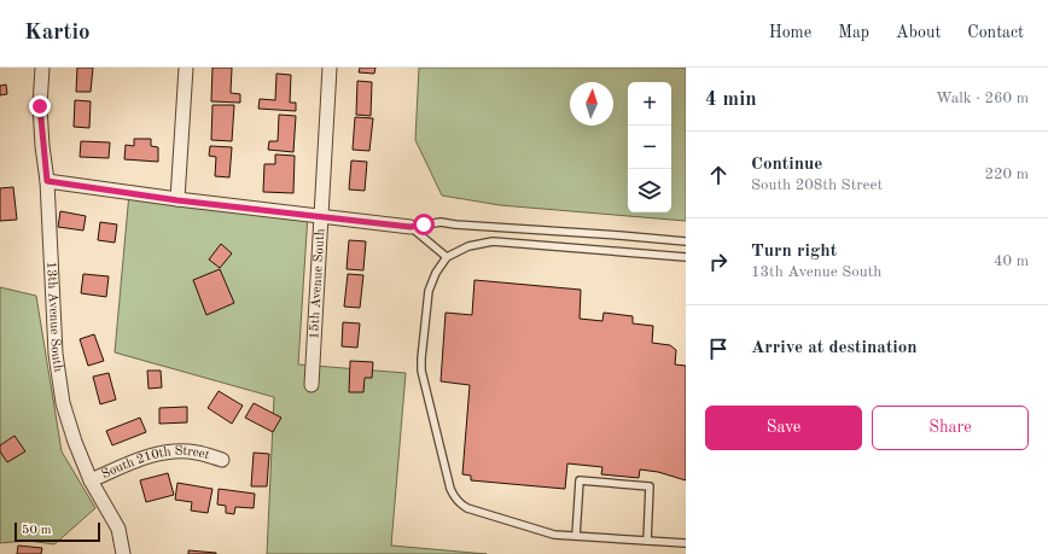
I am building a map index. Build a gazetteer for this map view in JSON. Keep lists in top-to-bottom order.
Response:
{
  "streets": {
    "street": ["15th Avenue South", "13th Avenue South", "South 210th Street"]
  },
  "crossings": [
    ["13th Avenue South", "South 210th Street"]
  ],
  "scale_bar": "50 m",
  "north": "top",
  "page": {
    "header": "Kartio",
    "nav": [
      "Home",
      "Map",
      "About",
      "Contact"
    ],
    "heading": ["4 min", "Walk · 260 m"],
    "map_buttons": ["+", "−"],
    "list": [
      ["Continue", "South 208th Street", "220 m"],
      ["Turn right", "13th Avenue South", "40 m"],
      "Arrive at destination"
    ],
    "buttons": ["Save", "Share"],
    "scale": "50 m"
  }
}
